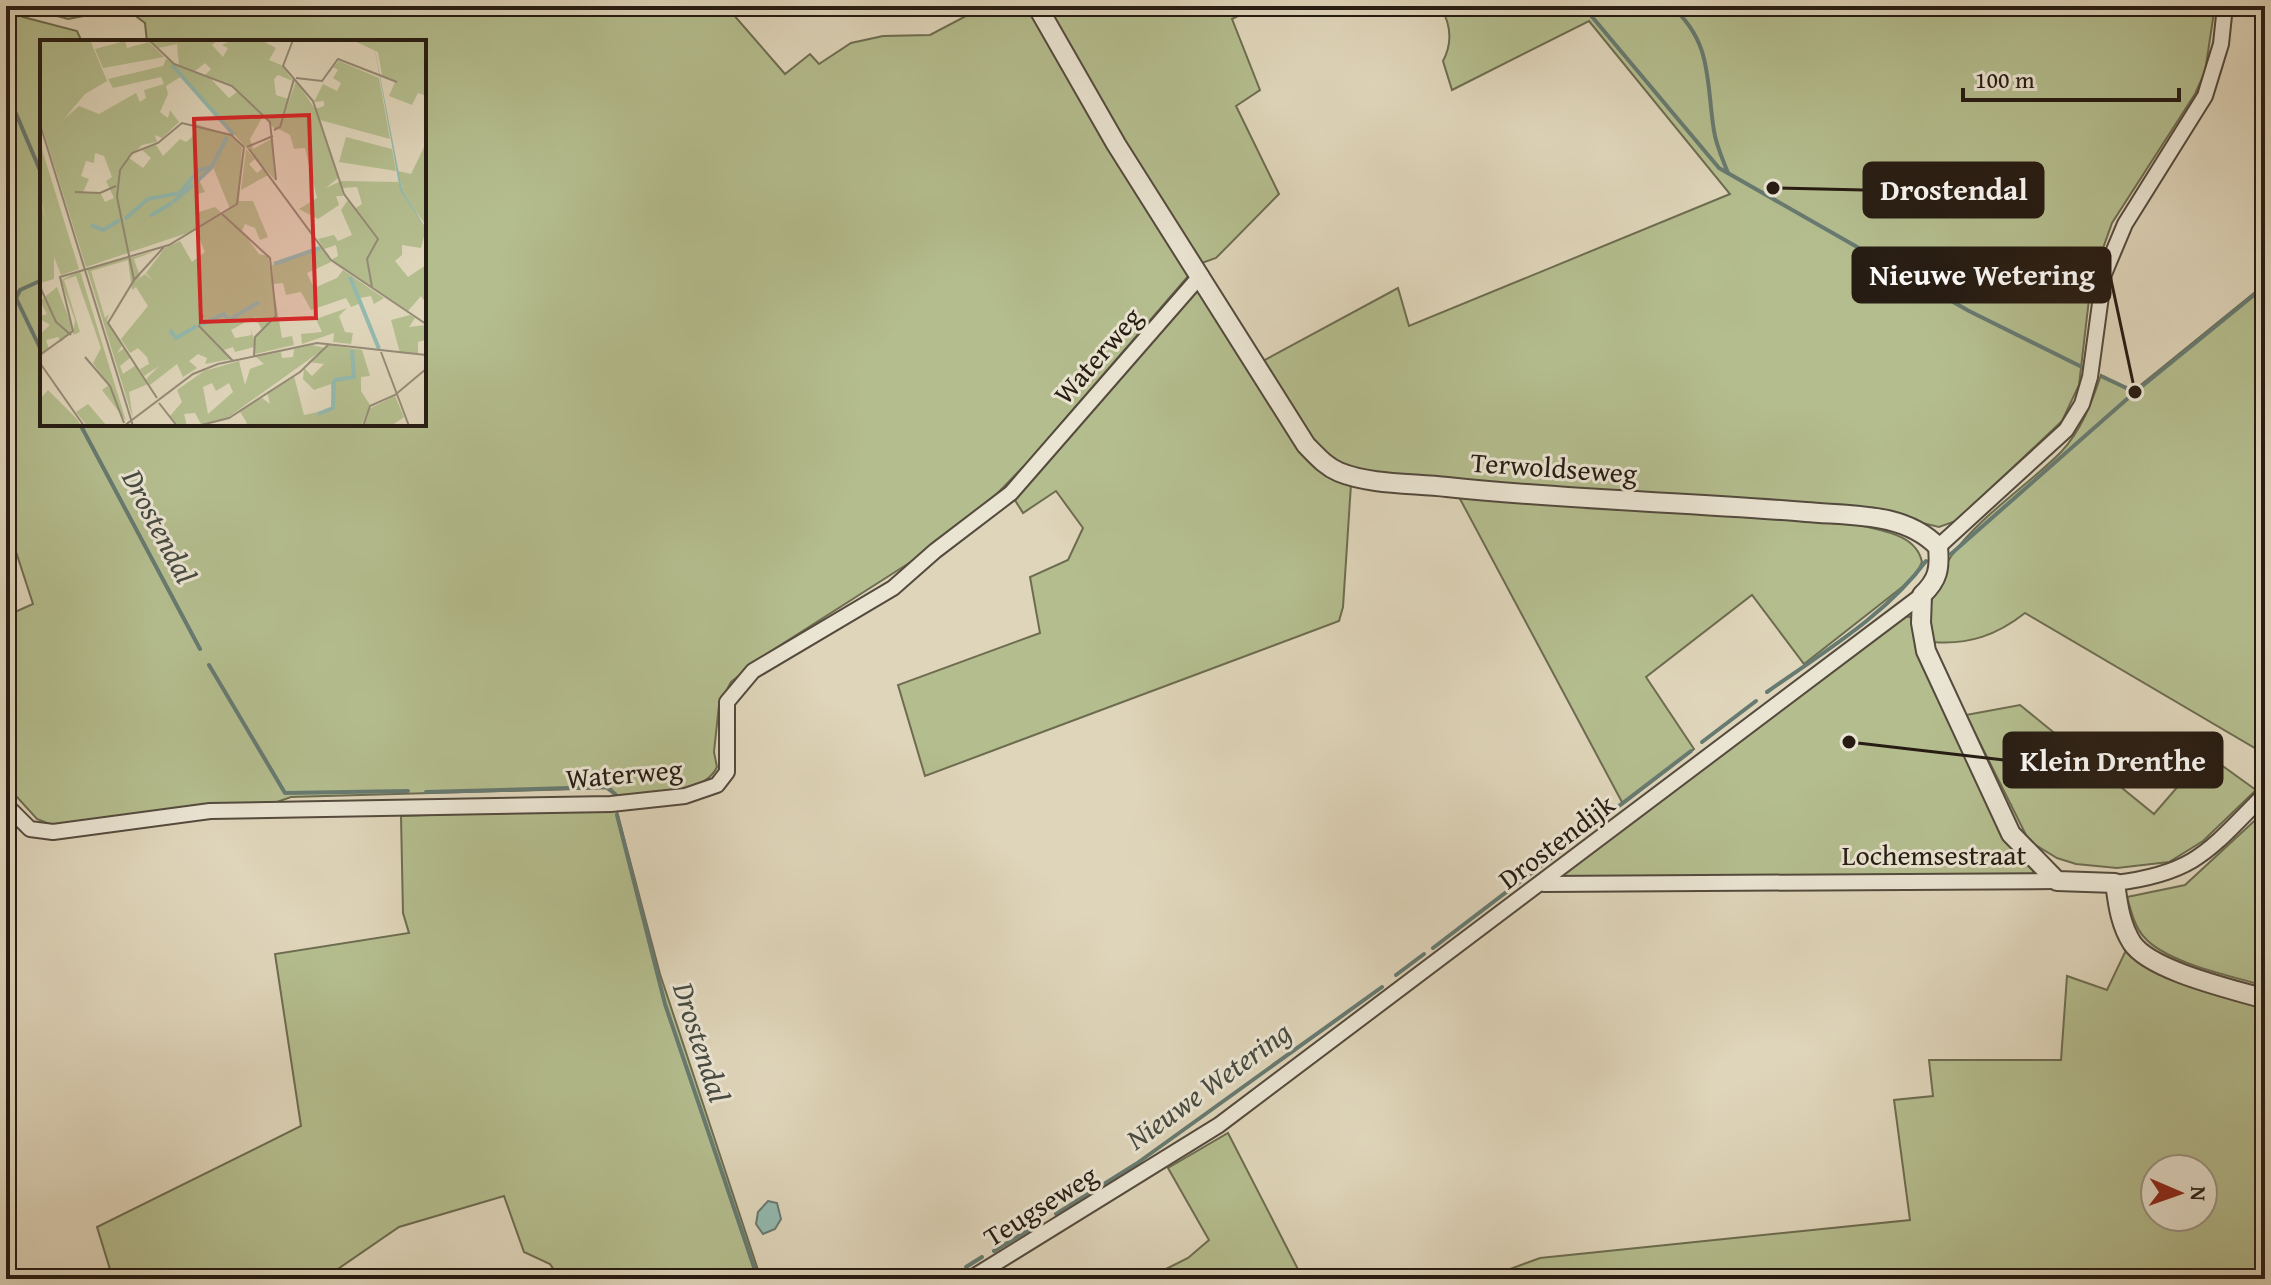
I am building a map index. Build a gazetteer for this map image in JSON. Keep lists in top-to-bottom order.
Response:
{
  "streets": {
    "street": [
      "Waterweg",
      "Terwoldseweg",
      "Drostendijk",
      "Lochemsestraat",
      "Teugseweg"
    ]
  },
  "crossings": [
    ["Waterweg", "Terwoldseweg"],
    ["Drostendijk", "Lochemsestraat"],
    ["Drostendijk", "Teugseweg"]
  ],
  "water": ["Drostendal", "Nieuwe Wetering"],
  "places": ["Drostendal", "Nieuwe Wetering", "Klein Drenthe"],
  "scale_bar": "100 m",
  "north": "right"
}
